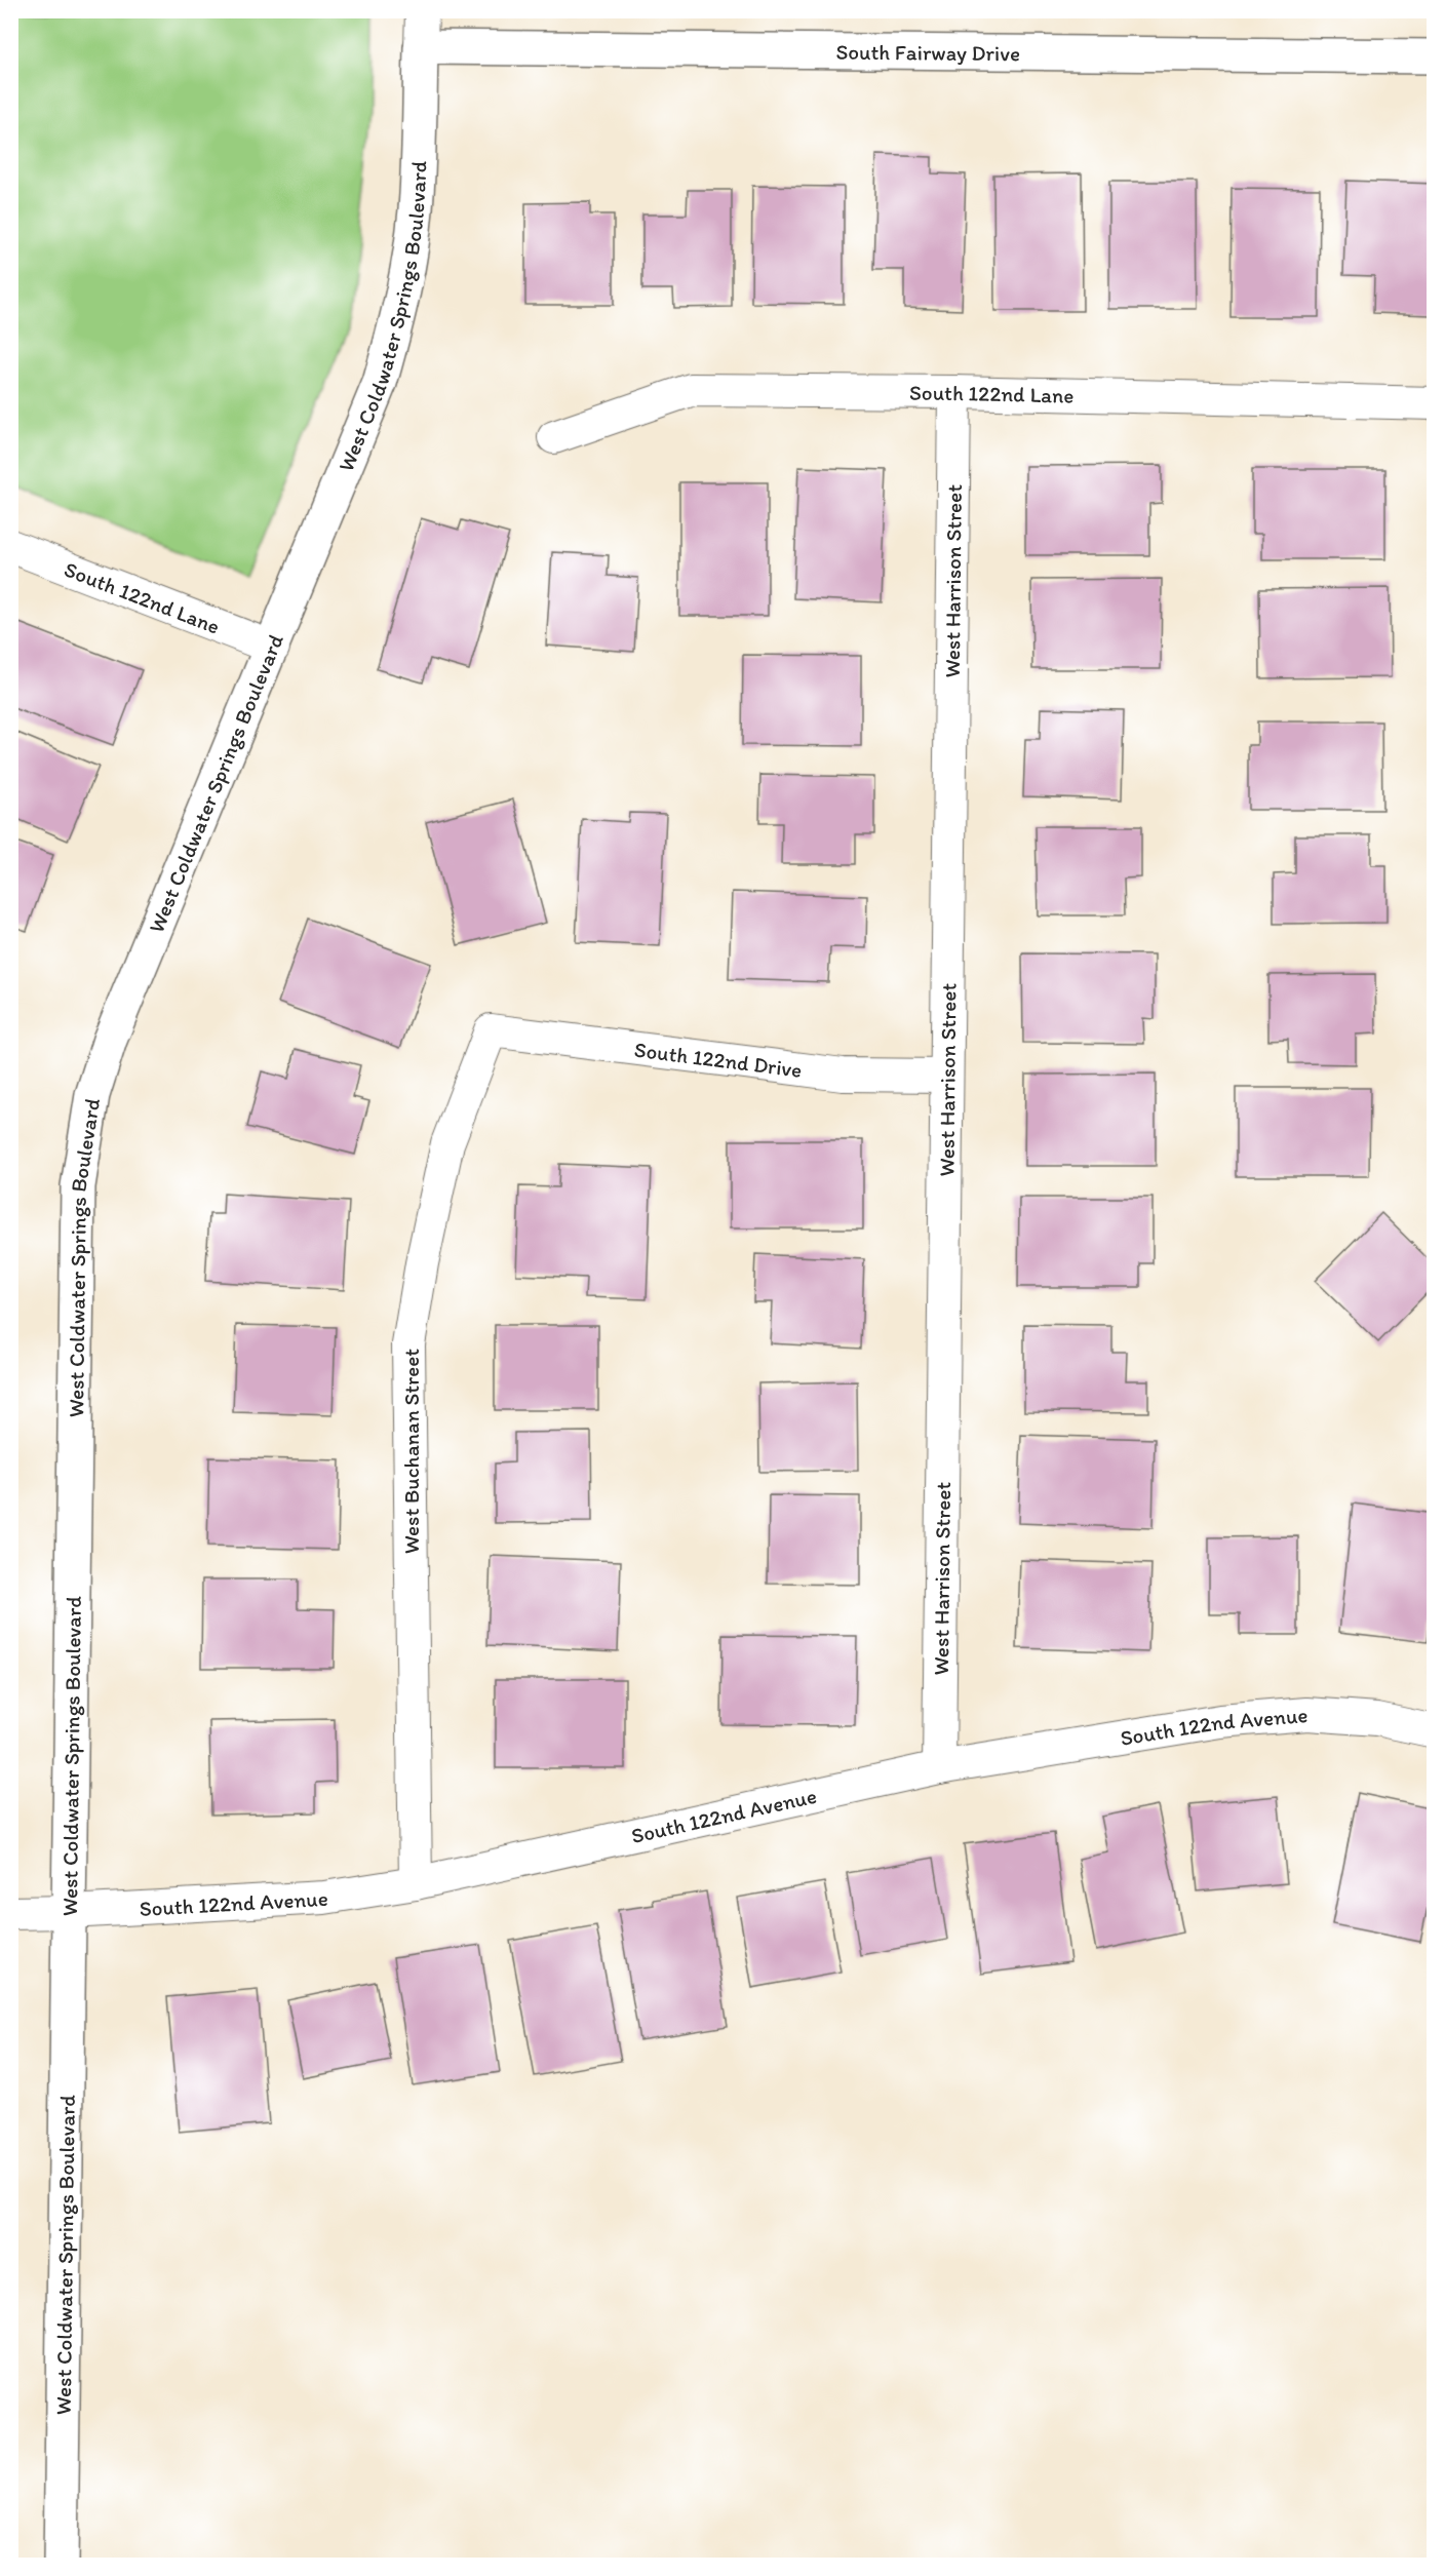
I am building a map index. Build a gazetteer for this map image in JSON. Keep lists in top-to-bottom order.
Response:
{
  "streets": {
    "street": [
      "South Fairway Drive",
      "West Coldwater Springs Boulevard",
      "South 122nd Lane",
      "West Harrison Street",
      "South 122nd Drive",
      "West Buchanan Street",
      "South 122nd Avenue"
    ]
  },
  "crossings": [
    ["South Fairway Drive", "West Coldwater Springs Boulevard"],
    ["West Coldwater Springs Boulevard", "South 122nd Lane"],
    ["West Coldwater Springs Boulevard", "South 122nd Avenue"],
    ["South 122nd Lane", "West Harrison Street"],
    ["West Harrison Street", "South 122nd Drive"],
    ["West Harrison Street", "South 122nd Avenue"],
    ["South 122nd Drive", "West Buchanan Street"],
    ["West Buchanan Street", "South 122nd Avenue"]
  ]
}
